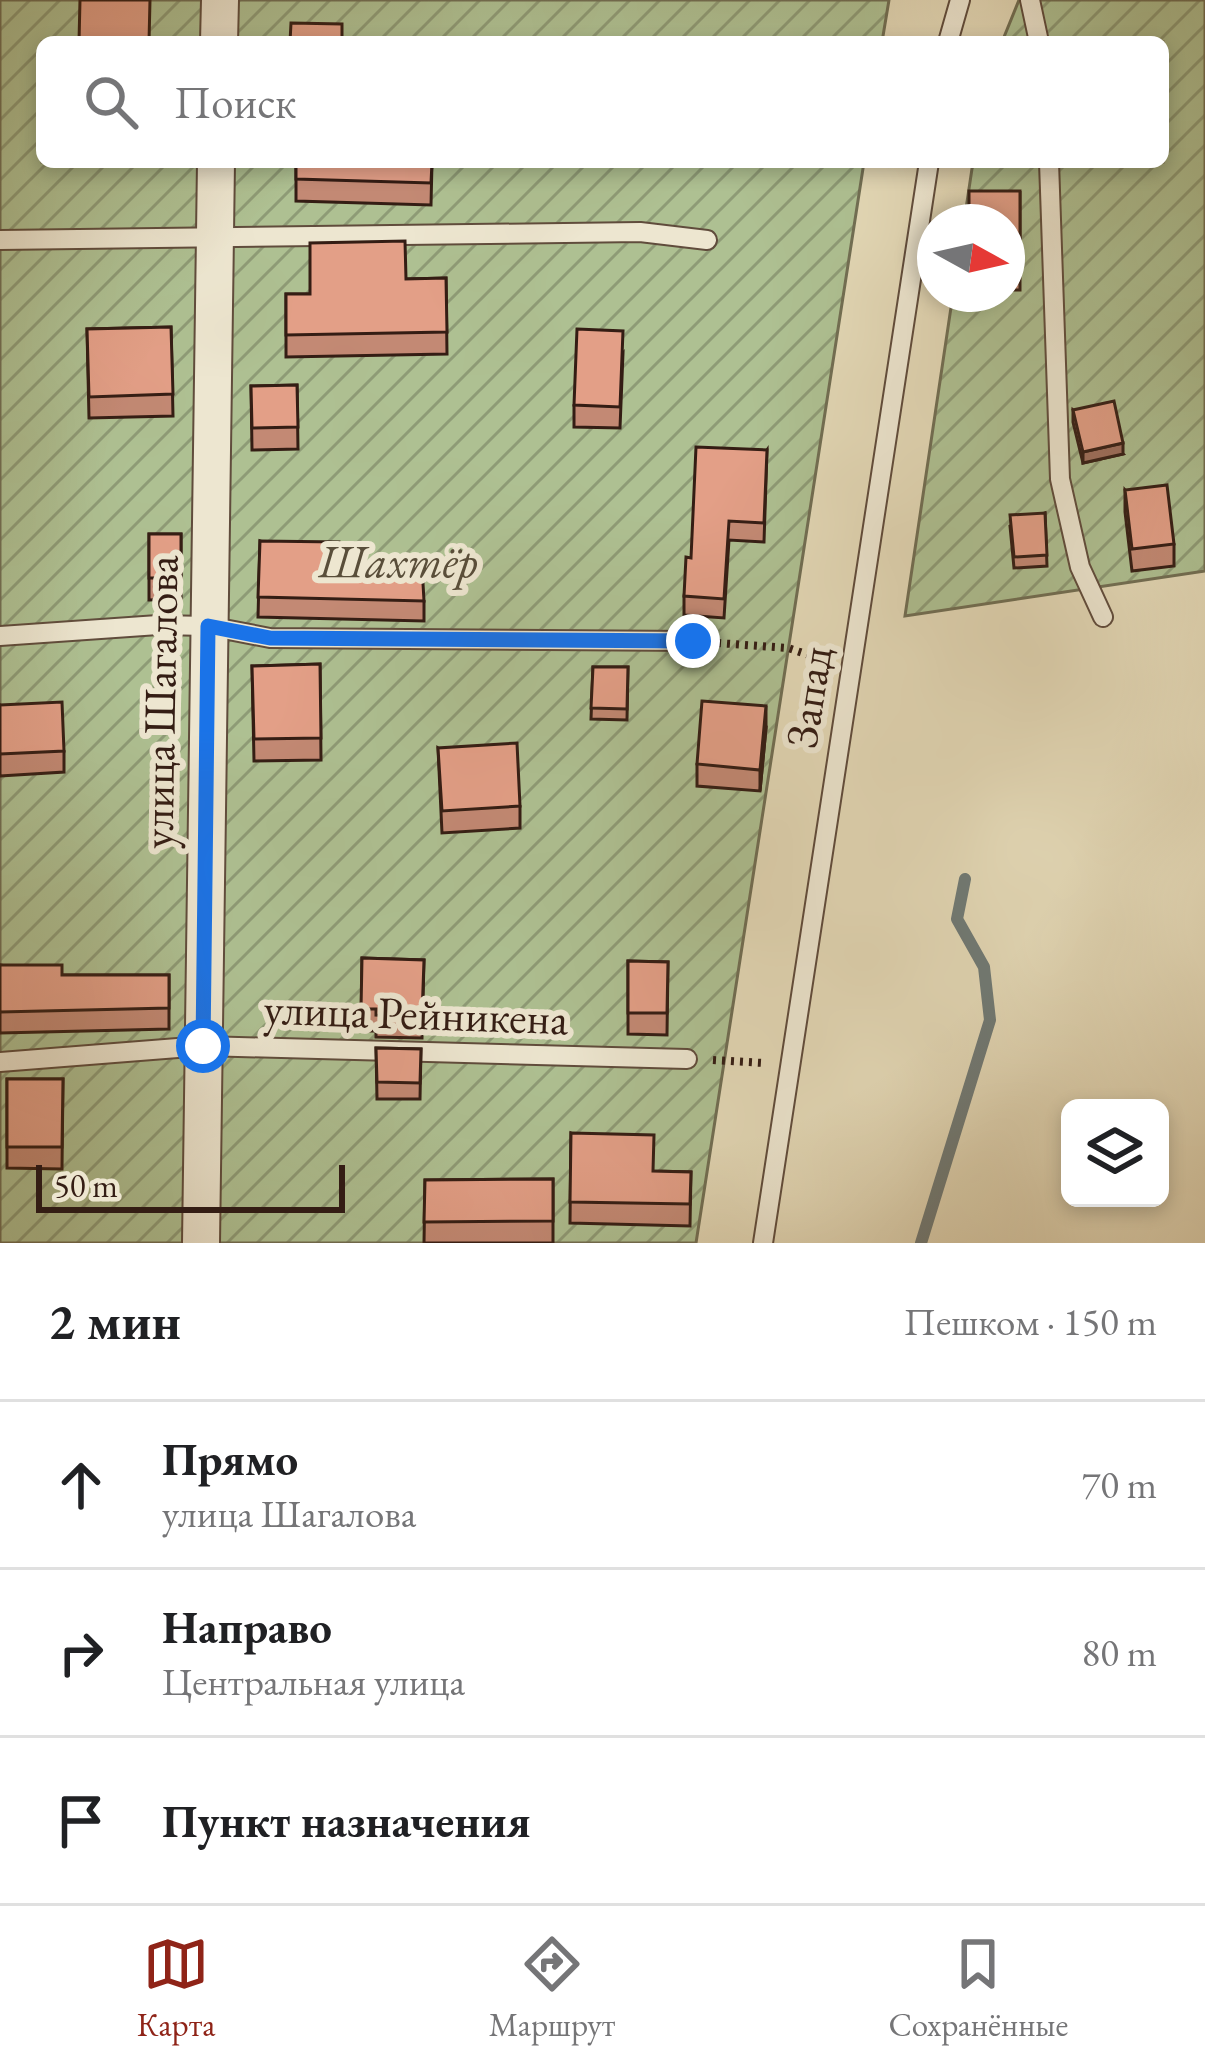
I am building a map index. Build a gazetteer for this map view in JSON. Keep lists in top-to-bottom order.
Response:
{
  "streets": {
    "street": ["улица Шагалова"],
    "lane": ["Запад", "улица Рейникена"]
  },
  "crossings": [
    ["улица Шагалова", "улица Рейникена"]
  ],
  "parks": ["Шахтёр"],
  "scale_bar": "50 m",
  "north": "right",
  "page": {
    "search": "Поиск",
    "scale": "50 m",
    "heading": ["2 мин", "Пешком · 150 m"],
    "list": [
      ["Прямо", "улица Шагалова", "70 m"],
      ["Направо", "Центральная улица", "80 m"],
      "Пункт назначения"
    ],
    "nav": ["Карта", "Маршрут", "Сохранённые"]
  }
}
